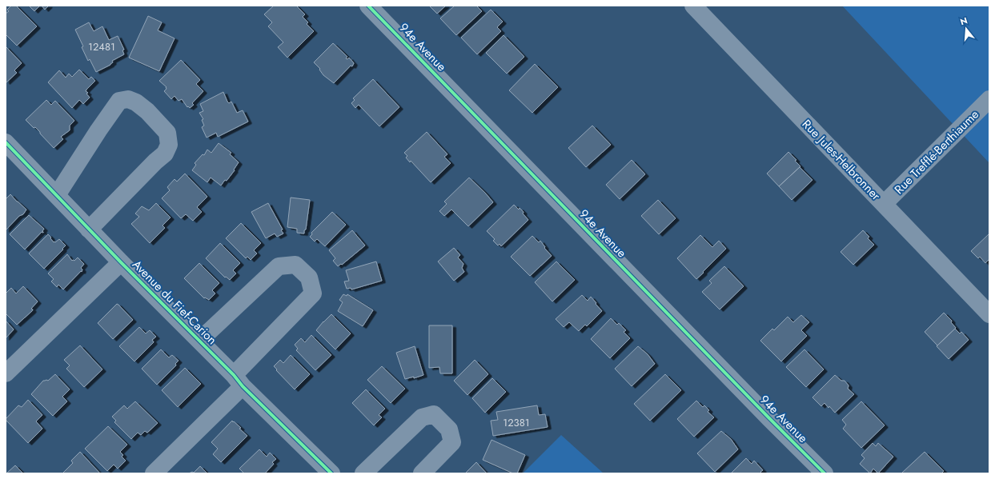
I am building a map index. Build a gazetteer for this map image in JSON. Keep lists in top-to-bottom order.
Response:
{
  "streets": {
    "street": [
      "94e Avenue",
      "Rue Trefflé-Berthiaume",
      "Rue Jules-Helbronner",
      "Avenue du Fief-Carion"
    ]
  },
  "crossings": [
    ["Rue Trefflé-Berthiaume", "Rue Jules-Helbronner"]
  ],
  "house_numbers": ["12481", "12381"],
  "north": "top"
}
